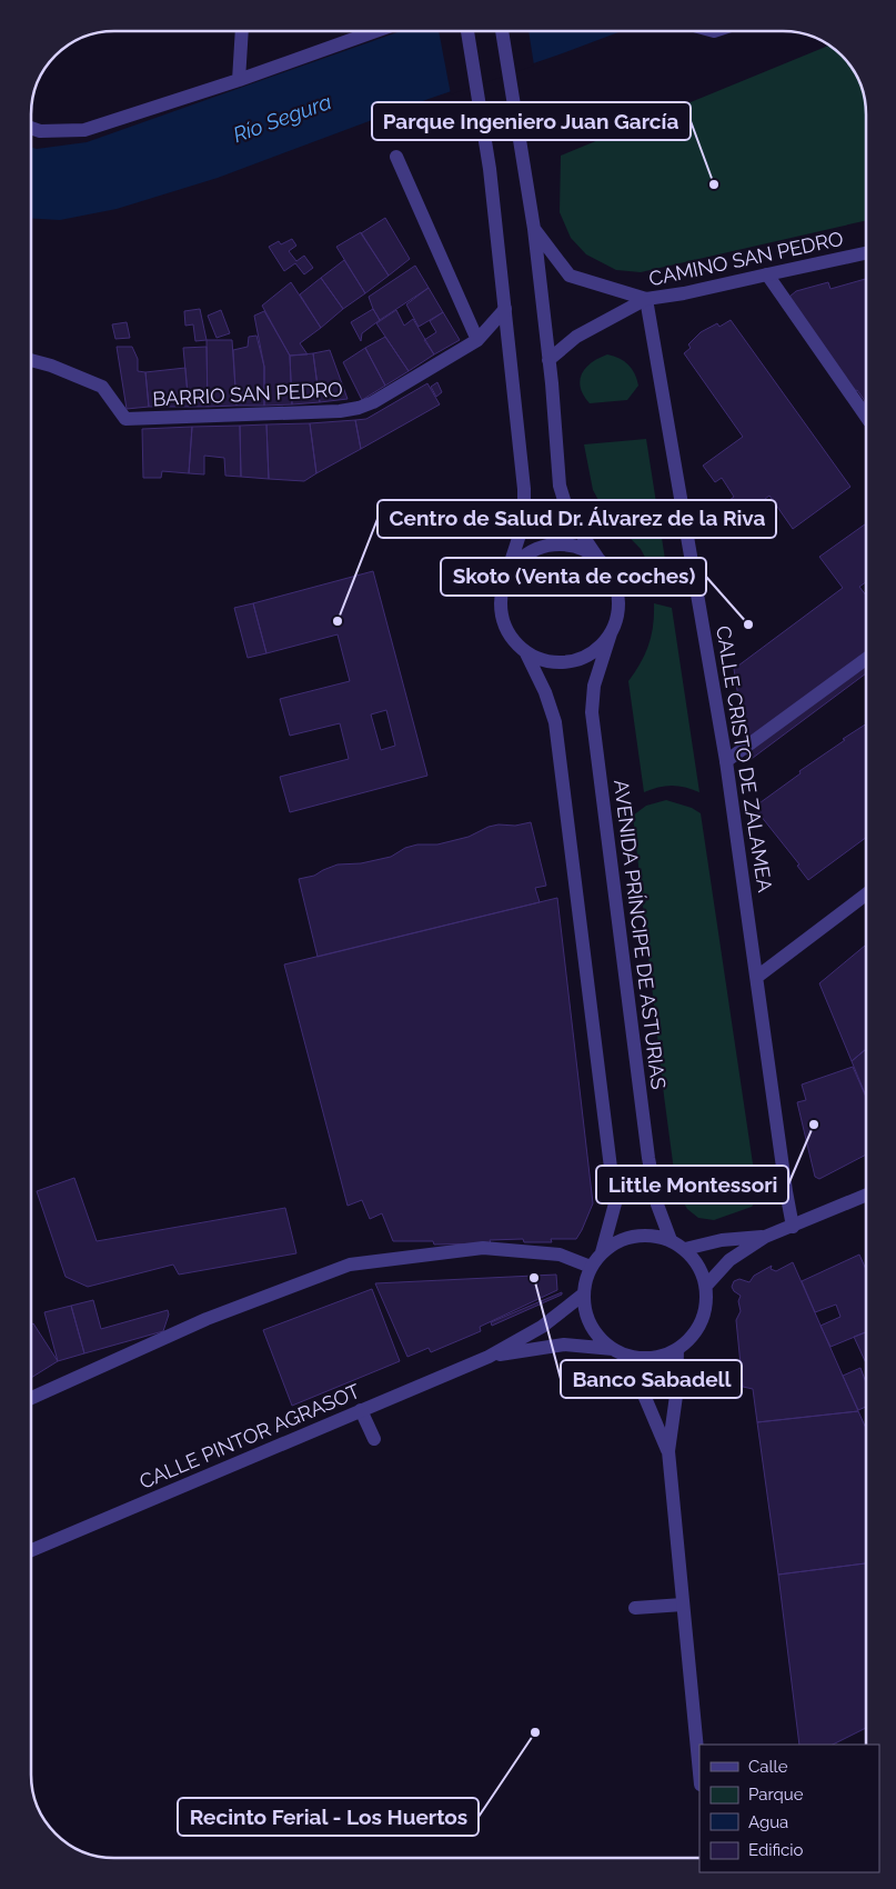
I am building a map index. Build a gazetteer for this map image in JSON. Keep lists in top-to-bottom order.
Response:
{
  "streets": {
    "street": [
      "CAMINO SAN PEDRO",
      "BARRIO SAN PEDRO",
      "CALLE CRISTO DE ZALAMEA",
      "AVENIDA PRÍNCIPE DE ASTURIAS",
      "CALLE PINTOR AGRASOT"
    ]
  },
  "crossings": [
    ["CAMINO SAN PEDRO", "CALLE CRISTO DE ZALAMEA"],
    ["AVENIDA PRÍNCIPE DE ASTURIAS", "CALLE PINTOR AGRASOT"]
  ],
  "water": ["Río Segura"],
  "places": [
    "Parque Ingeniero Juan García",
    "Centro de Salud Dr. Álvarez de la Riva",
    "Skoto (Venta de coches)",
    "Little Montessori",
    "Banco Sabadell",
    "Recinto Ferial - Los Huertos"
  ],
  "legend": [
    "Calle",
    "Parque",
    "Agua",
    "Edificio"
  ]
}
